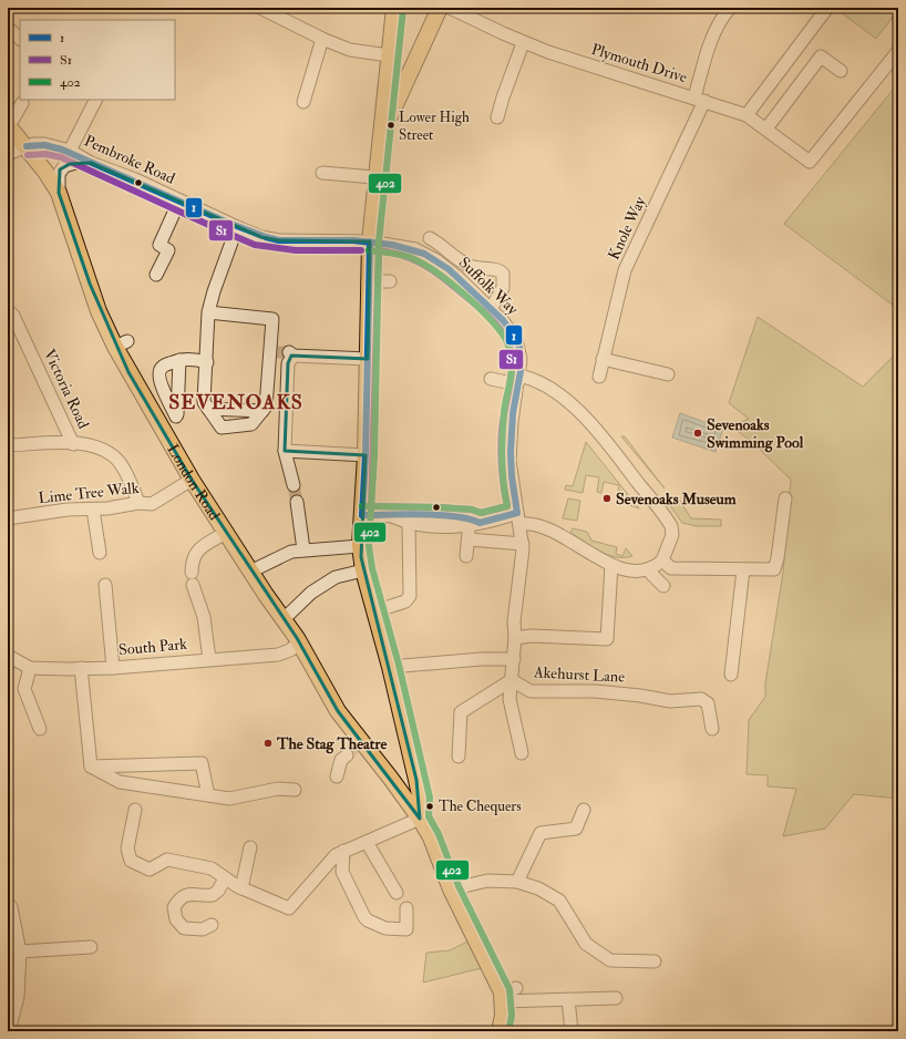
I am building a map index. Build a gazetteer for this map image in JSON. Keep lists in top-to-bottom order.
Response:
{
  "streets": {
    "main road": ["London Road"],
    "street": [
      "Plymouth Drive",
      "Pembroke Road",
      "Knole Way",
      "Suffolk Way",
      "Victoria Road",
      "Lime Tree Walk",
      "South Park",
      "Akehurst Lane"
    ]
  },
  "crossings": [
    ["Plymouth Drive", "Knole Way"],
    ["Pembroke Road", "Suffolk Way"],
    ["Pembroke Road", "London Road"],
    ["Suffolk Way", "Akehurst Lane"],
    ["Victoria Road", "Lime Tree Walk"],
    ["London Road", "Lime Tree Walk"],
    ["London Road", "South Park"]
  ],
  "districts": ["SEVENOAKS"],
  "places": [
    "Lower High Street",
    "Sevenoaks Swimming Pool",
    "Sevenoaks Museum",
    "The Stag Theatre",
    "The Chequers"
  ],
  "lines": ["transit line 402", "transit line 1", "transit line S1"],
  "legend": ["1", "S1", "402"]
}
